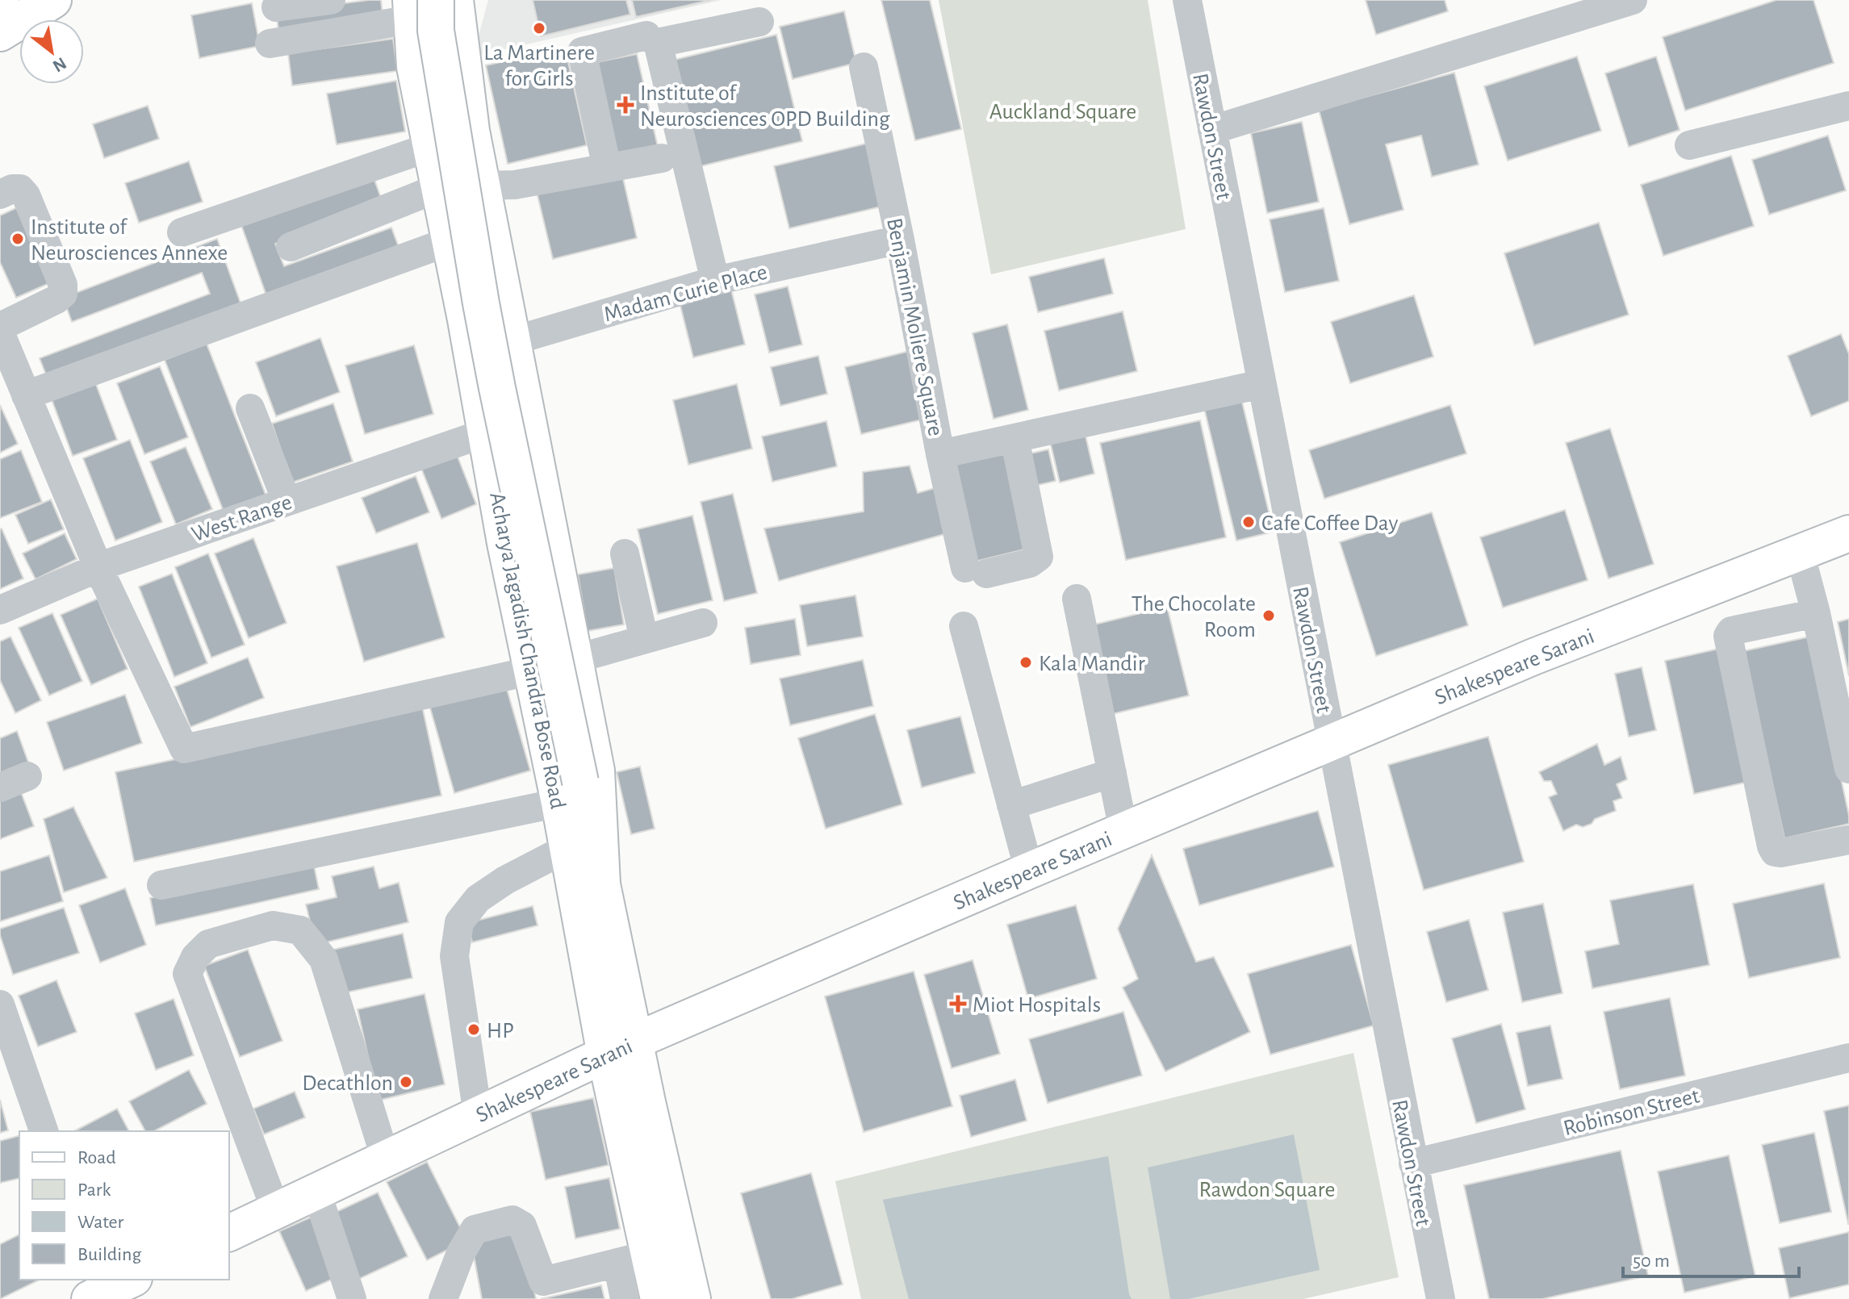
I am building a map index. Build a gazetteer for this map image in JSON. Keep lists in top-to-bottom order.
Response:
{
  "streets": {
    "main road": ["Acharya Jagadish Chandra Bose Road", "Shakespeare Sarani"],
    "street": [
      "Rawdon Street",
      "Madam Curie Place",
      "Benjamin Moliere Square",
      "West Range",
      "Robinson Street"
    ]
  },
  "crossings": [
    ["Rawdon Street", "Benjamin Moliere Square"],
    ["Rawdon Street", "Shakespeare Sarani"],
    ["Rawdon Street", "Robinson Street"],
    ["Madam Curie Place", "Benjamin Moliere Square"],
    ["Madam Curie Place", "Acharya Jagadish Chandra Bose Road"],
    ["West Range", "Acharya Jagadish Chandra Bose Road"],
    ["Acharya Jagadish Chandra Bose Road", "Shakespeare Sarani"]
  ],
  "parks": ["Auckland Square", "Rawdon Square"],
  "places": {
    "other": [
      "La Martinere for Girls",
      "Institute of Neurosciences Annexe",
      "Cafe Coffee Day",
      "The Chocolate Room",
      "Kala Mandir",
      "HP",
      "Decathlon"
    ],
    "health": ["Institute of Neurosciences OPD Building", "Miot Hospitals"]
  },
  "legend": [
    "Road",
    "Park",
    "Water",
    "Building"
  ],
  "scale_bar": "50 m",
  "north": "bottom right"
}
